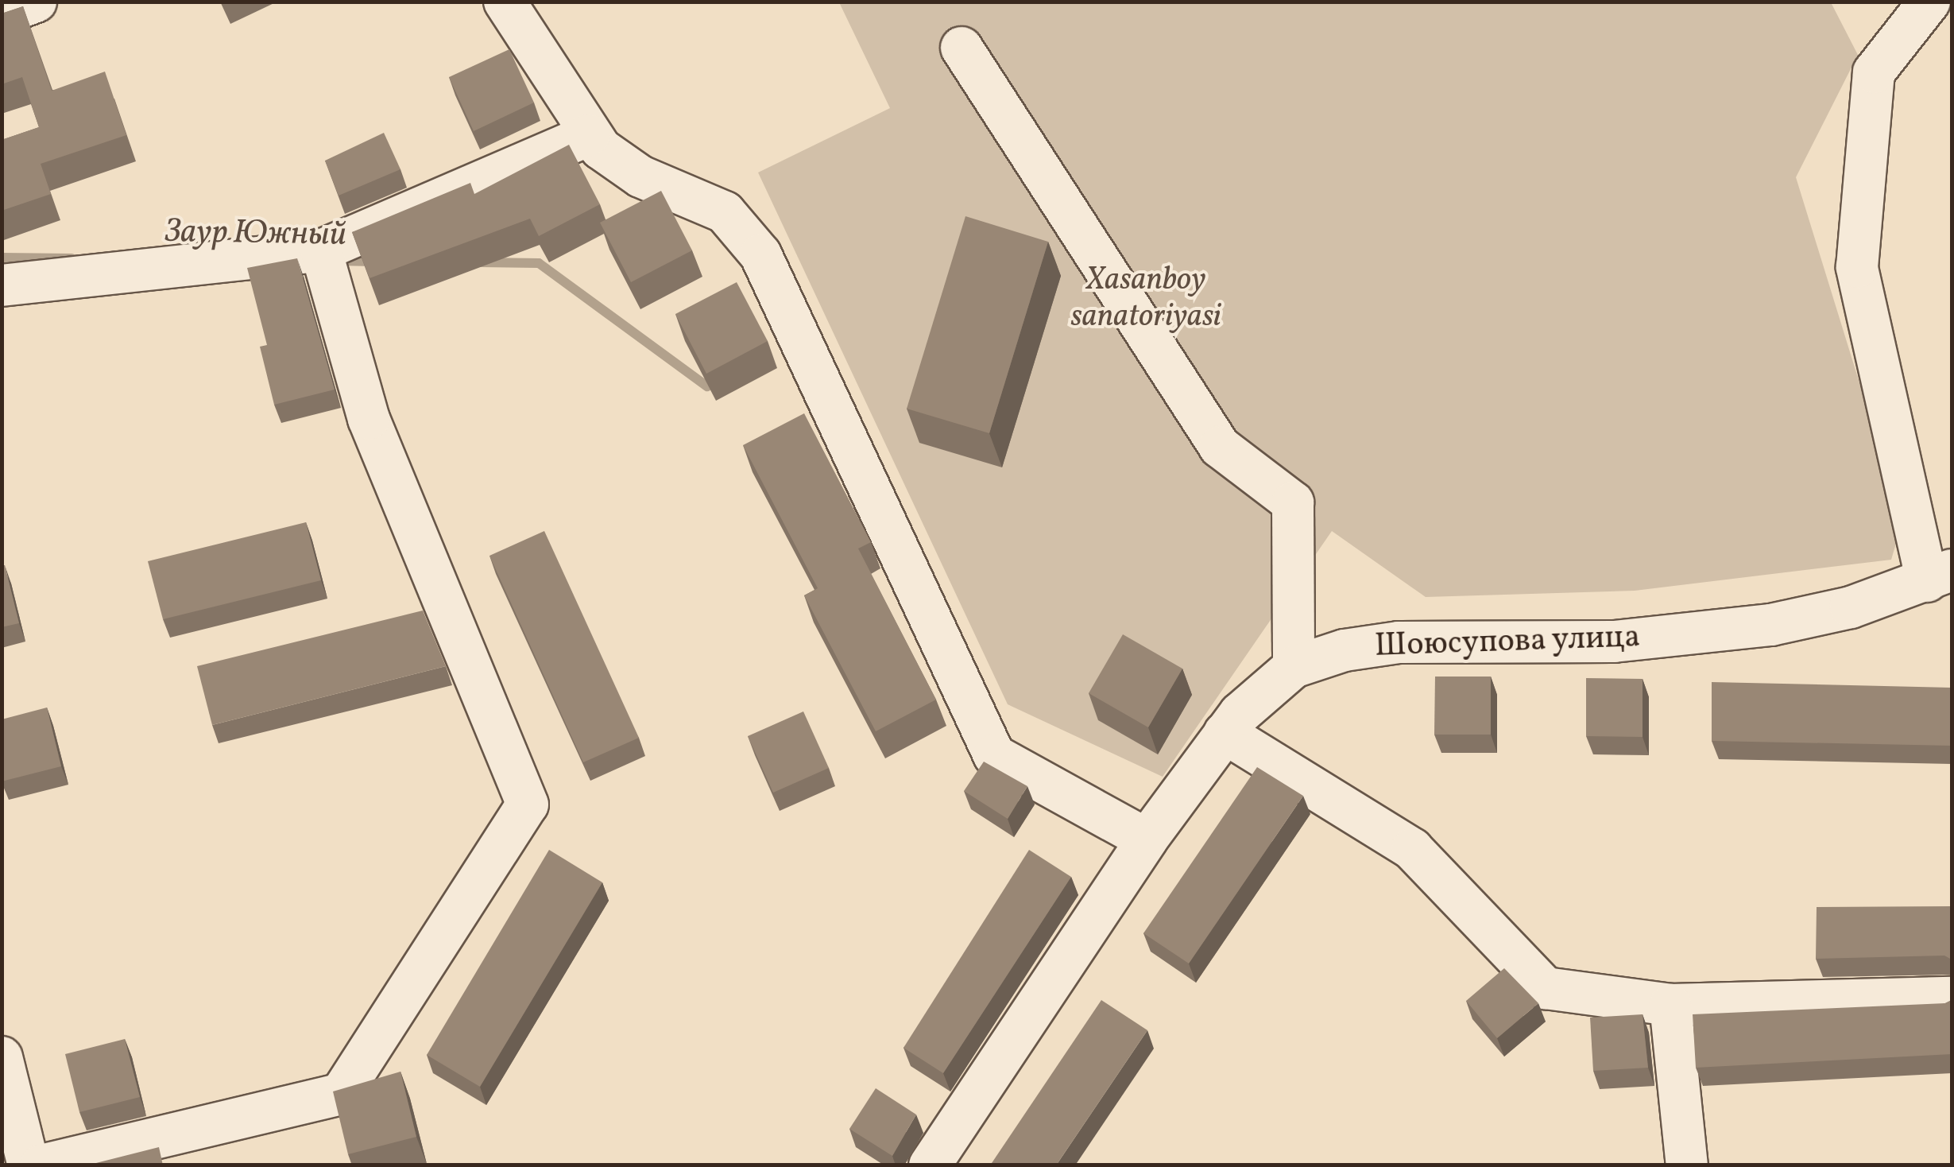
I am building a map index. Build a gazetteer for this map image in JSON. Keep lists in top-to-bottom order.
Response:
{
  "streets": {
    "street": ["Шоюсупова улица"]
  },
  "water": ["Заур Южный"],
  "parks": ["Xasanboy sanatoriyasi"]
}
